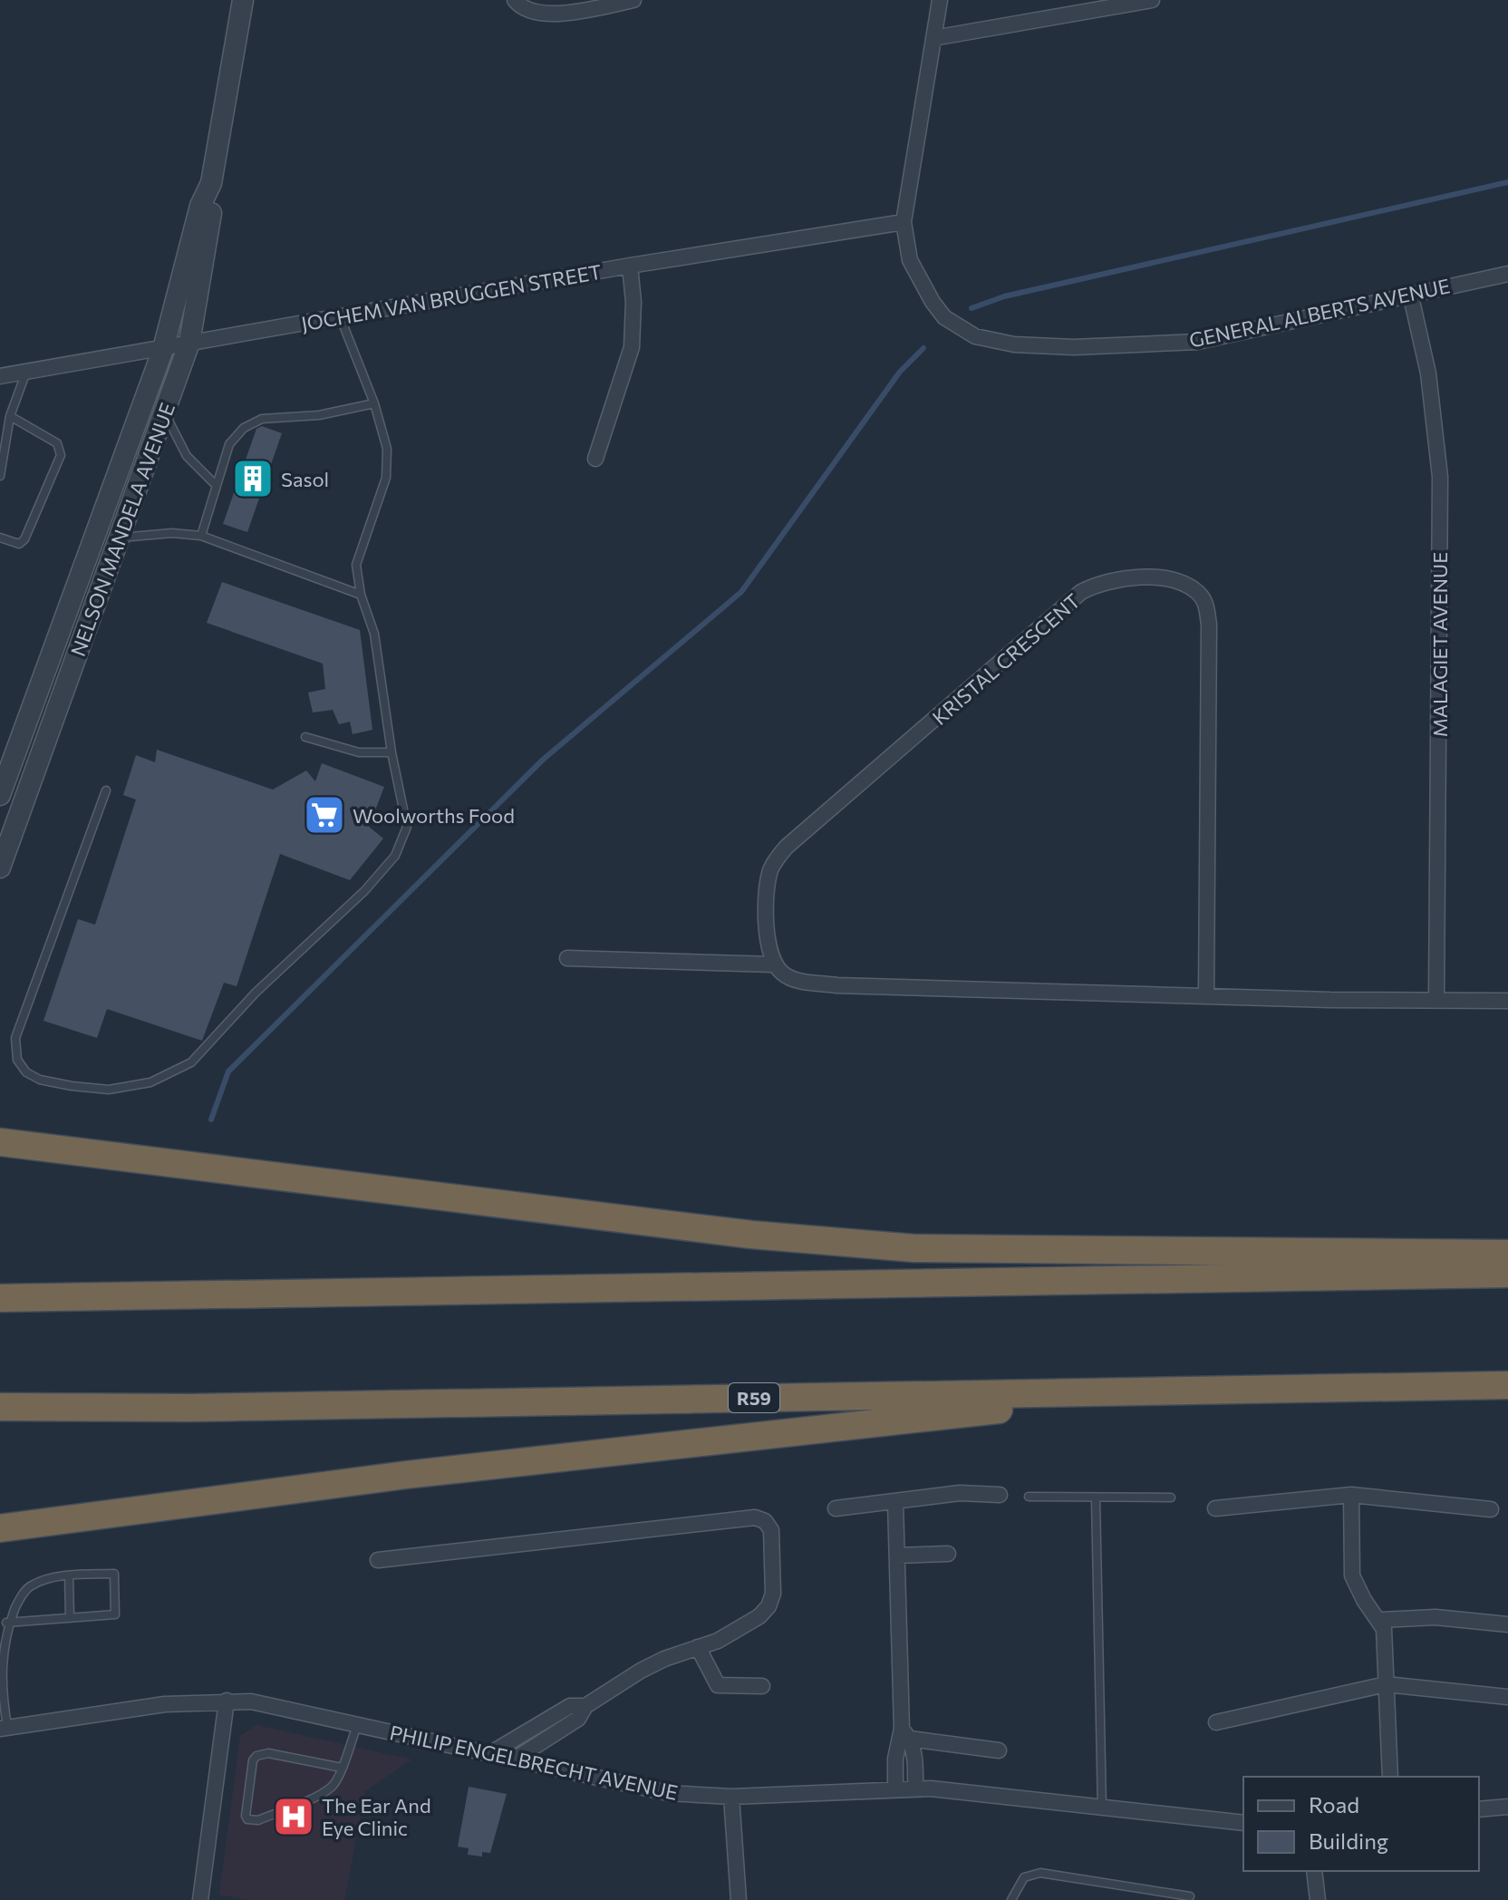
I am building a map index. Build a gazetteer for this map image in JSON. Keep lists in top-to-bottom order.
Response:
{
  "streets": {
    "highway": ["R59"],
    "street": [
      "JOCHEM VAN BRUGGEN STREET",
      "GENERAL ALBERTS AVENUE",
      "NELSON MANDELA AVENUE",
      "MALAGIET AVENUE",
      "KRISTAL CRESCENT",
      "PHILIP ENGELBRECHT AVENUE"
    ]
  },
  "crossings": [
    ["JOCHEM VAN BRUGGEN STREET", "GENERAL ALBERTS AVENUE"],
    ["JOCHEM VAN BRUGGEN STREET", "NELSON MANDELA AVENUE"],
    ["GENERAL ALBERTS AVENUE", "MALAGIET AVENUE"]
  ],
  "places": {
    "building": ["Sasol"],
    "supermarket": ["Woolworths Food"],
    "hospital": ["The Ear And Eye Clinic"]
  },
  "legend": ["Road", "Building"]
}
